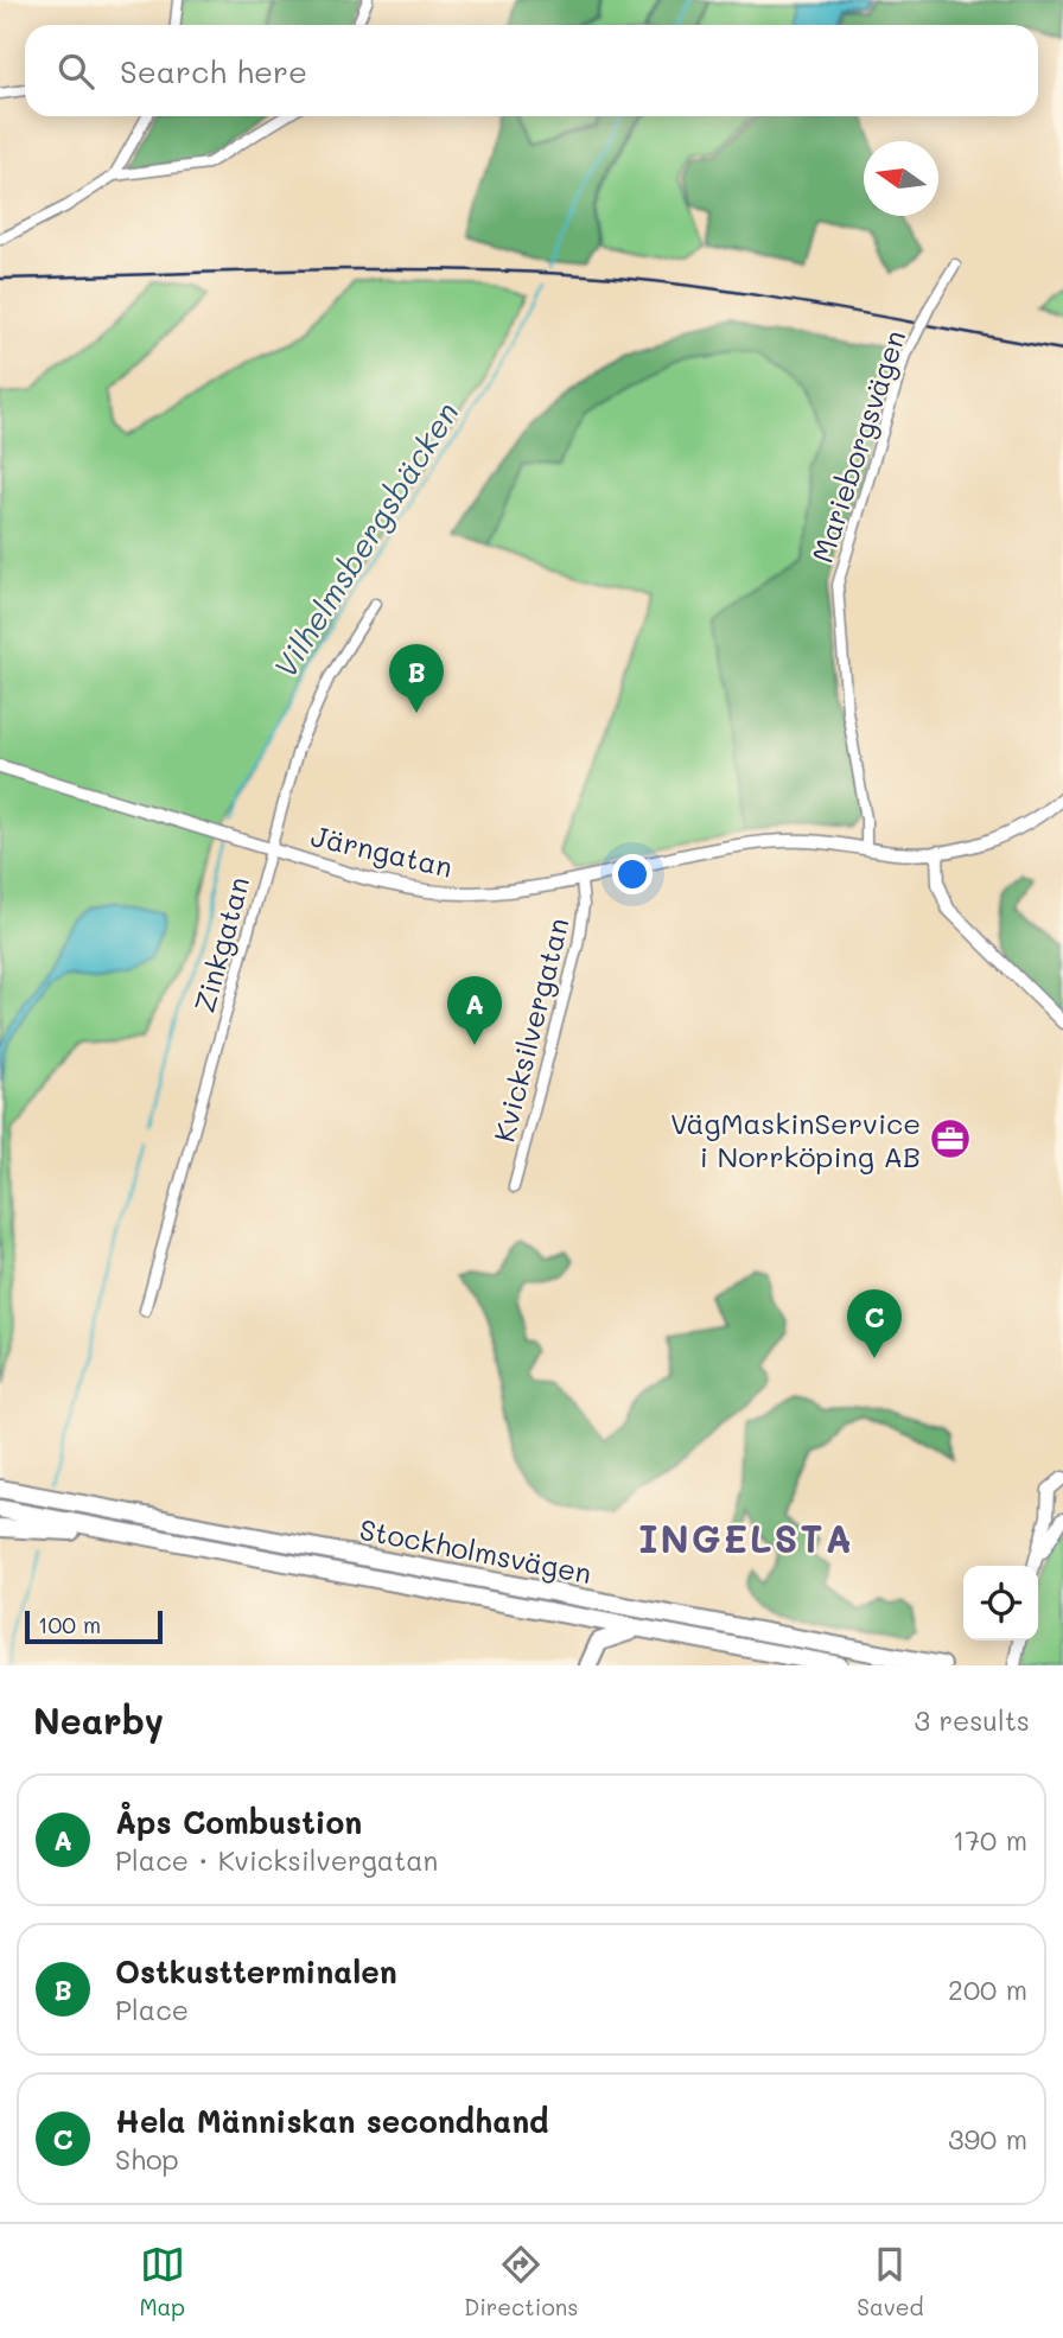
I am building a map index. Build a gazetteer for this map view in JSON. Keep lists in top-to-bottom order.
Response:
{
  "streets": {
    "highway": ["Stockholmsvägen"],
    "street": [
      "Marieborgsvägen",
      "Järngatan",
      "Zinkgatan",
      "Kvicksilvergatan"
    ]
  },
  "crossings": [
    ["Marieborgsvägen", "Järngatan"],
    ["Järngatan", "Zinkgatan"],
    ["Järngatan", "Kvicksilvergatan"]
  ],
  "districts": ["INGELSTA"],
  "water": ["Vilhelmsbergsbäcken"],
  "places": {
    "office": ["VägMaskinService i Norrköping AB"]
  },
  "scale_bar": "100 m",
  "north": "left",
  "page": {
    "search": "Search here",
    "pins": ["B", "A", "C"],
    "scale": "100 m",
    "heading": ["Nearby", "3 results"],
    "list": [
      {
        "mark": "A",
        "name": "Åps Combustion",
        "note": "Place · Kvicksilvergatan",
        "value": "170 m"
      },
      {
        "mark": "B",
        "name": "Ostkustterminalen",
        "note": "Place",
        "value": "200 m"
      },
      {
        "mark": "C",
        "name": "Hela Människan secondhand",
        "note": "Shop",
        "value": "390 m"
      }
    ],
    "nav": ["Map", "Directions", "Saved"]
  }
}
